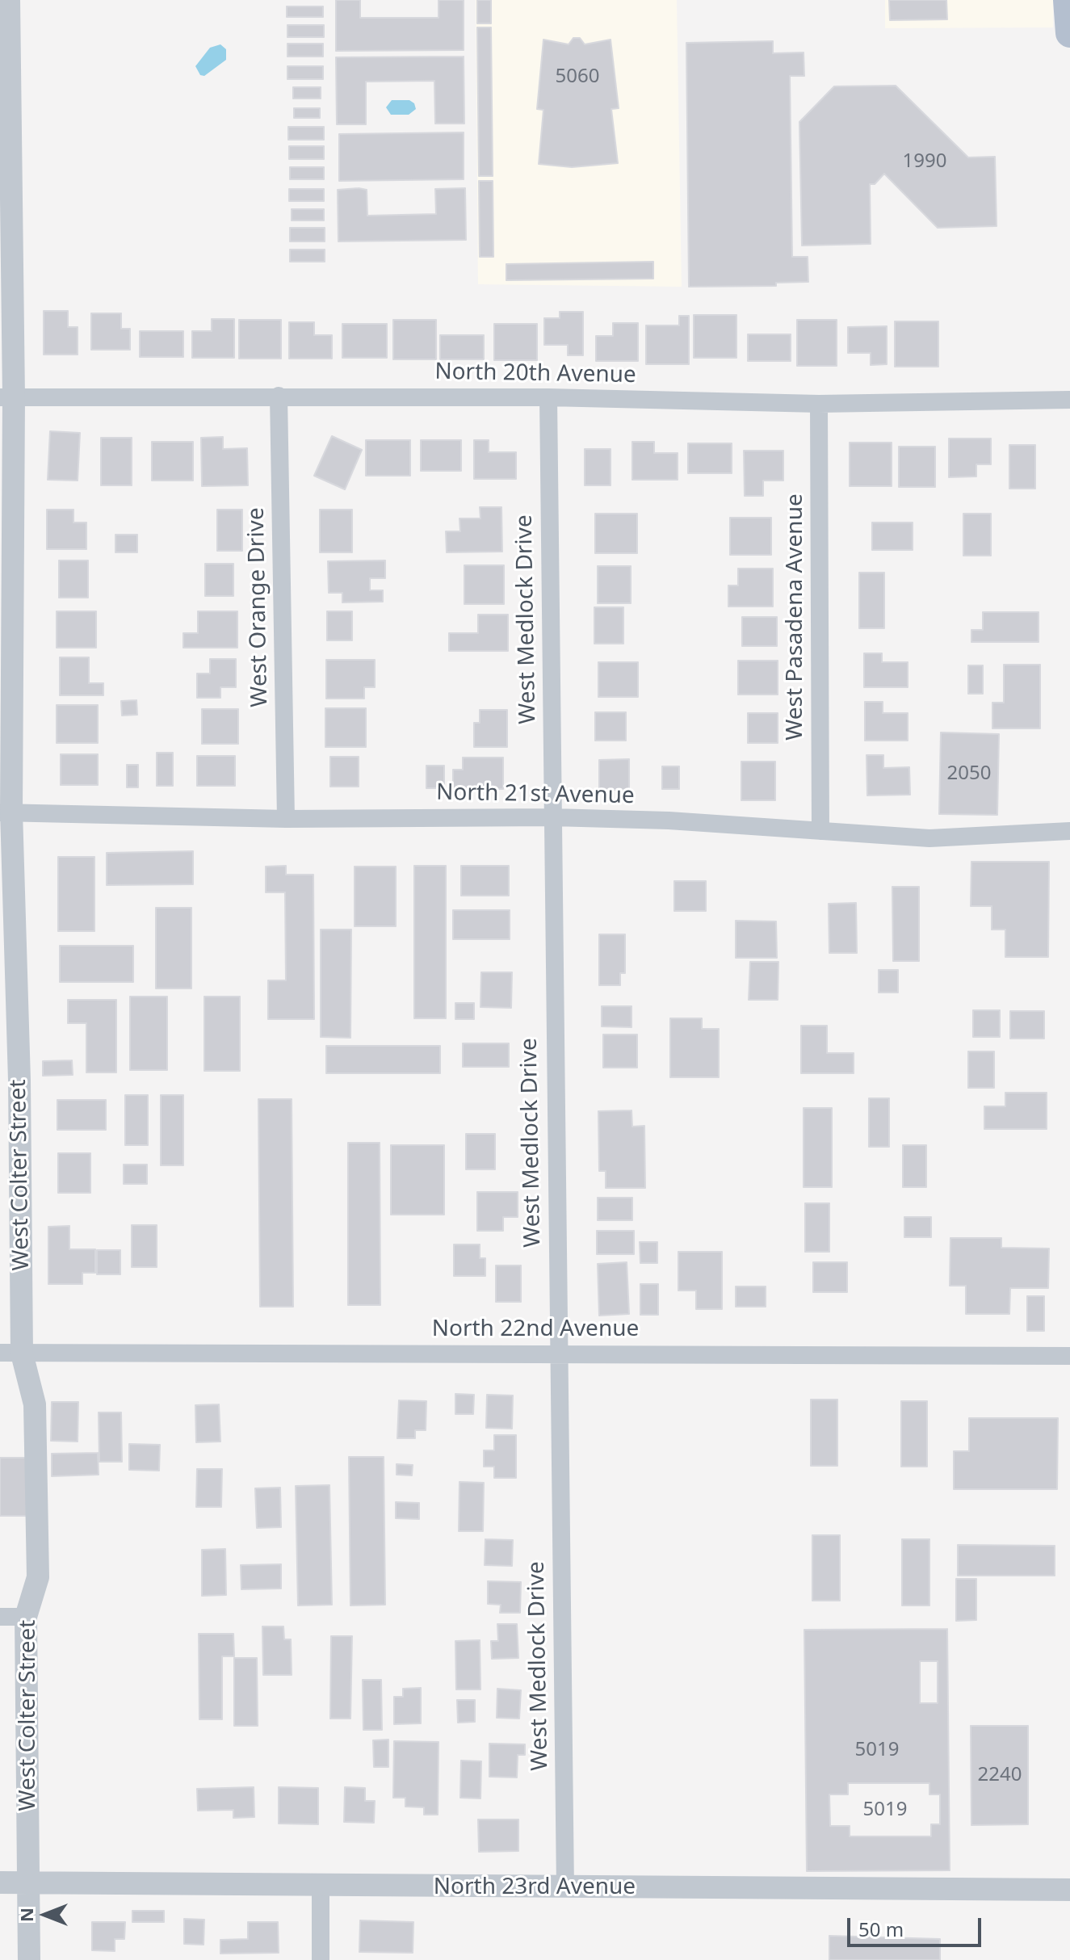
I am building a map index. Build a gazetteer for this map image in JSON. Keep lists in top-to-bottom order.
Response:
{
  "streets": {
    "street": [
      "North 20th Avenue",
      "West Orange Drive",
      "West Pasadena Avenue",
      "West Medlock Drive",
      "North 21st Avenue",
      "West Colter Street",
      "North 22nd Avenue",
      "North 23rd Avenue"
    ]
  },
  "crossings": [
    ["North 20th Avenue", "West Orange Drive"],
    ["North 20th Avenue", "West Pasadena Avenue"],
    ["North 20th Avenue", "West Medlock Drive"],
    ["North 20th Avenue", "West Colter Street"],
    ["West Orange Drive", "North 21st Avenue"],
    ["West Pasadena Avenue", "North 21st Avenue"],
    ["West Medlock Drive", "North 21st Avenue"],
    ["West Medlock Drive", "North 22nd Avenue"],
    ["West Medlock Drive", "North 23rd Avenue"],
    ["North 21st Avenue", "West Colter Street"],
    ["West Colter Street", "North 22nd Avenue"],
    ["West Colter Street", "North 23rd Avenue"]
  ],
  "house_numbers": [
    "5060",
    "1990",
    "2050",
    "5019",
    "2240",
    "5019"
  ],
  "scale_bar": "50 m",
  "north": "left"
}
